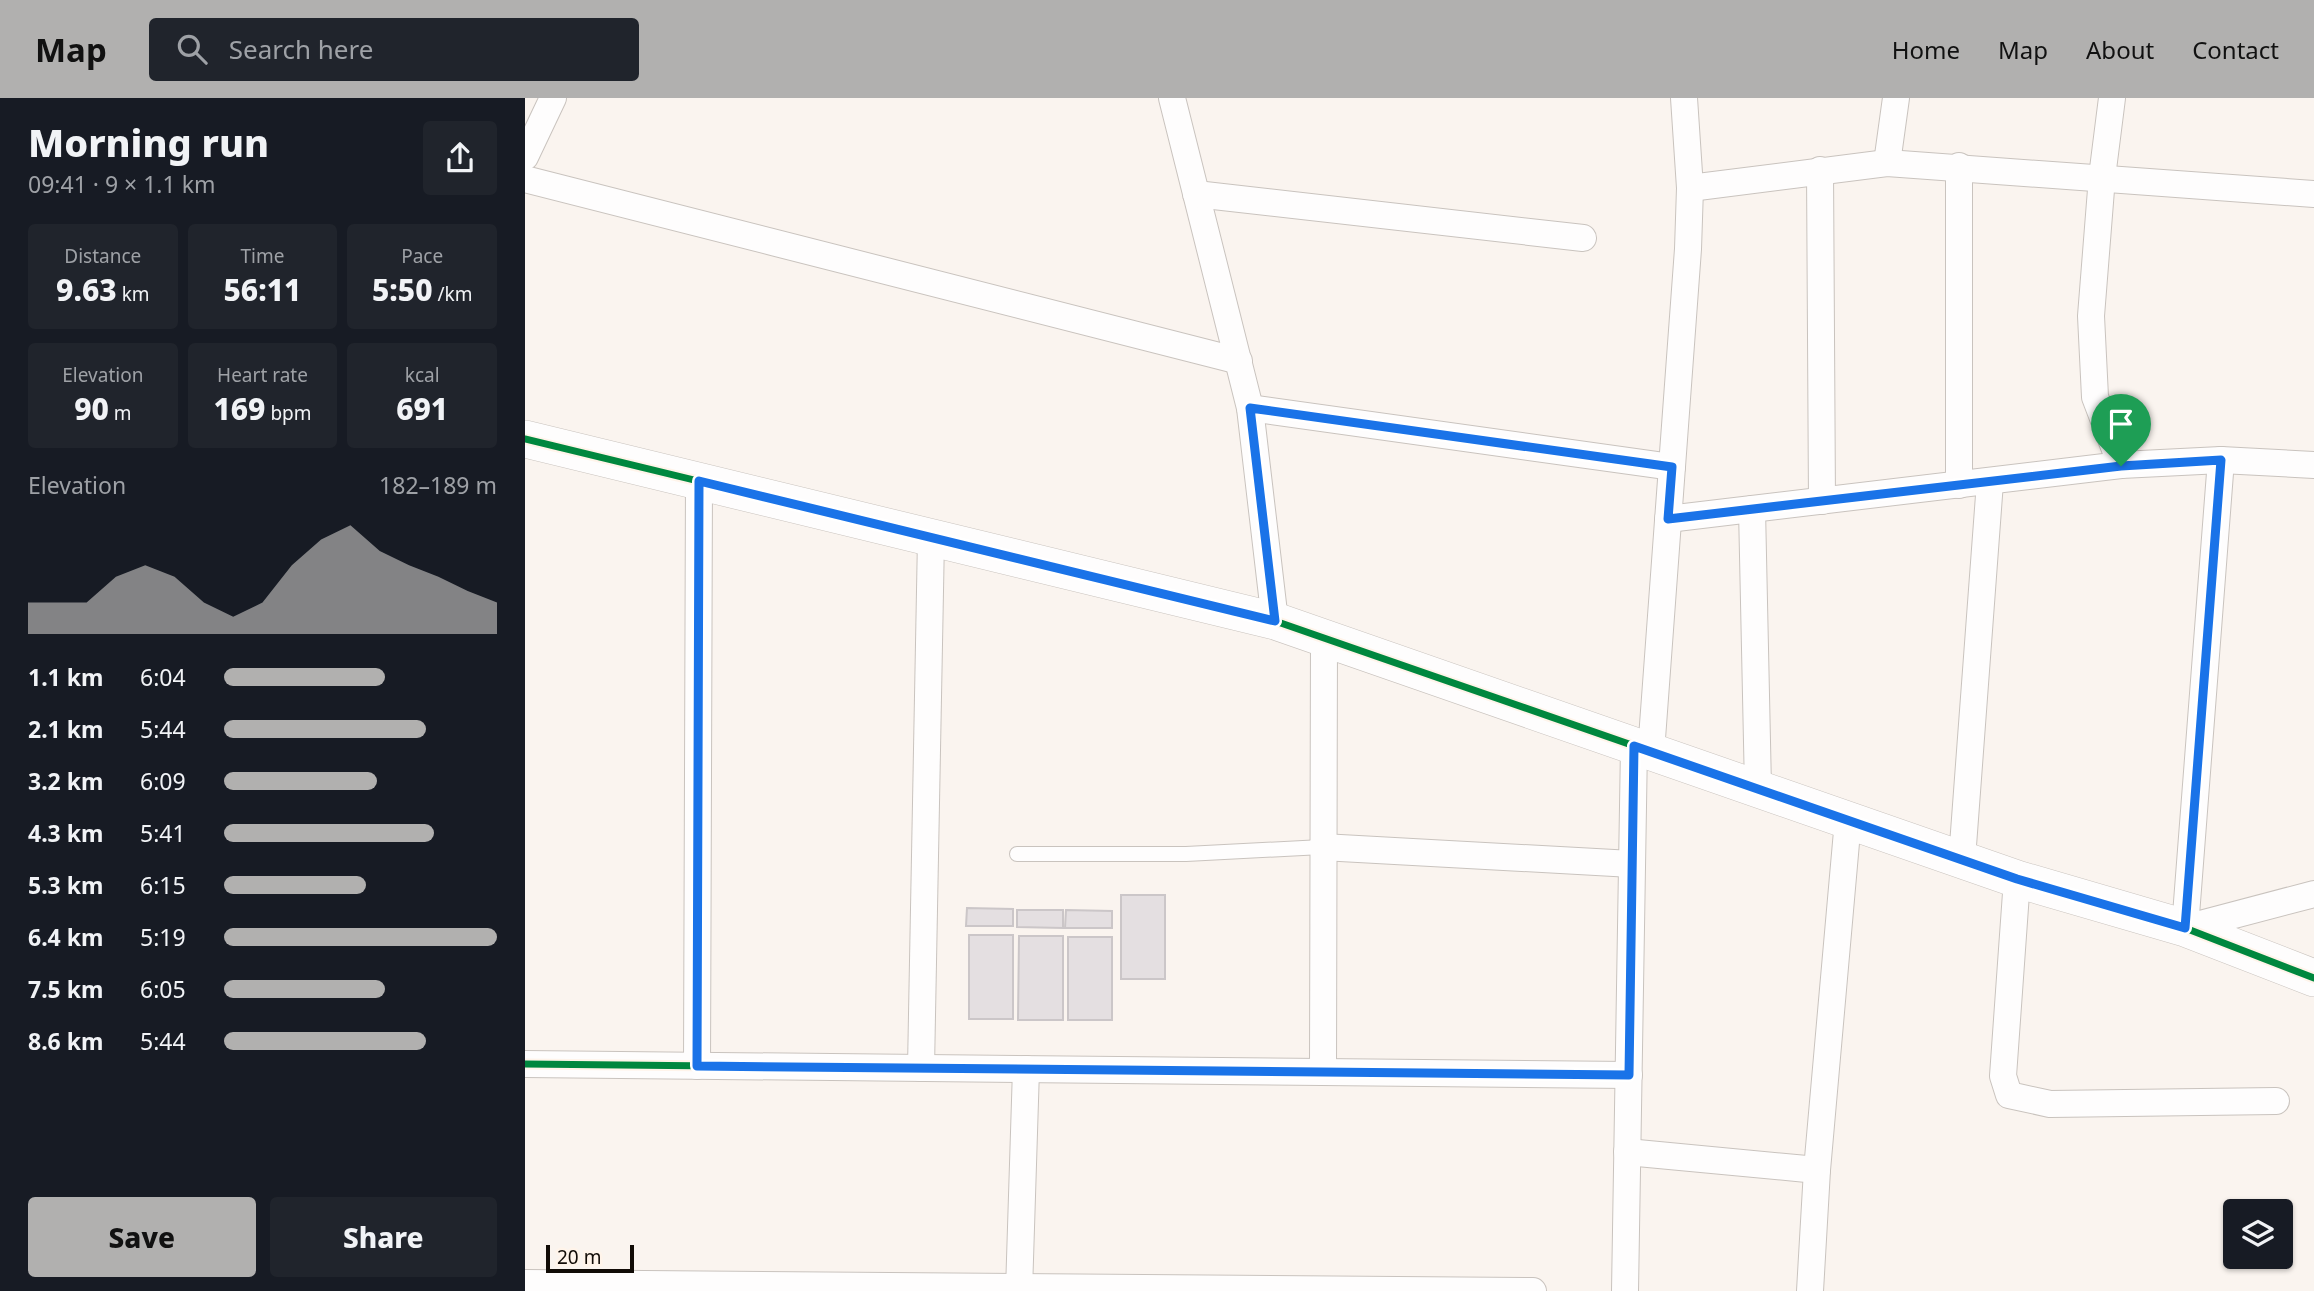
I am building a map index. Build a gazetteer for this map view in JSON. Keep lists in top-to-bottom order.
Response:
{
  "scale_bar": "20 m",
  "page": {
    "header": "Map",
    "search": "Search here",
    "nav": [
      "Home",
      "Map",
      "About",
      "Contact"
    ],
    "heading": ["Morning run", "09:41 · 9 × 1.1 km"],
    "stats": [
      ["Distance", "9.63 km"],
      ["Time", "56:11"],
      ["Pace", "5:50 /km"],
      ["Elevation", "90 m"],
      ["Heart rate", "169 bpm"],
      ["kcal", "691"]
    ],
    "chart": ["Elevation", "182–189 m"],
    "list": [
      {
        "name": "1.1 km",
        "note": "6:04"
      },
      {
        "name": "2.1 km",
        "note": "5:44"
      },
      {
        "name": "3.2 km",
        "note": "6:09"
      },
      {
        "name": "4.3 km",
        "note": "5:41"
      },
      {
        "name": "5.3 km",
        "note": "6:15"
      },
      {
        "name": "6.4 km",
        "note": "5:19"
      },
      {
        "name": "7.5 km",
        "note": "6:05"
      },
      {
        "name": "8.6 km",
        "note": "5:44"
      }
    ],
    "buttons": ["Save", "Share"],
    "scale": "20 m"
  }
}
